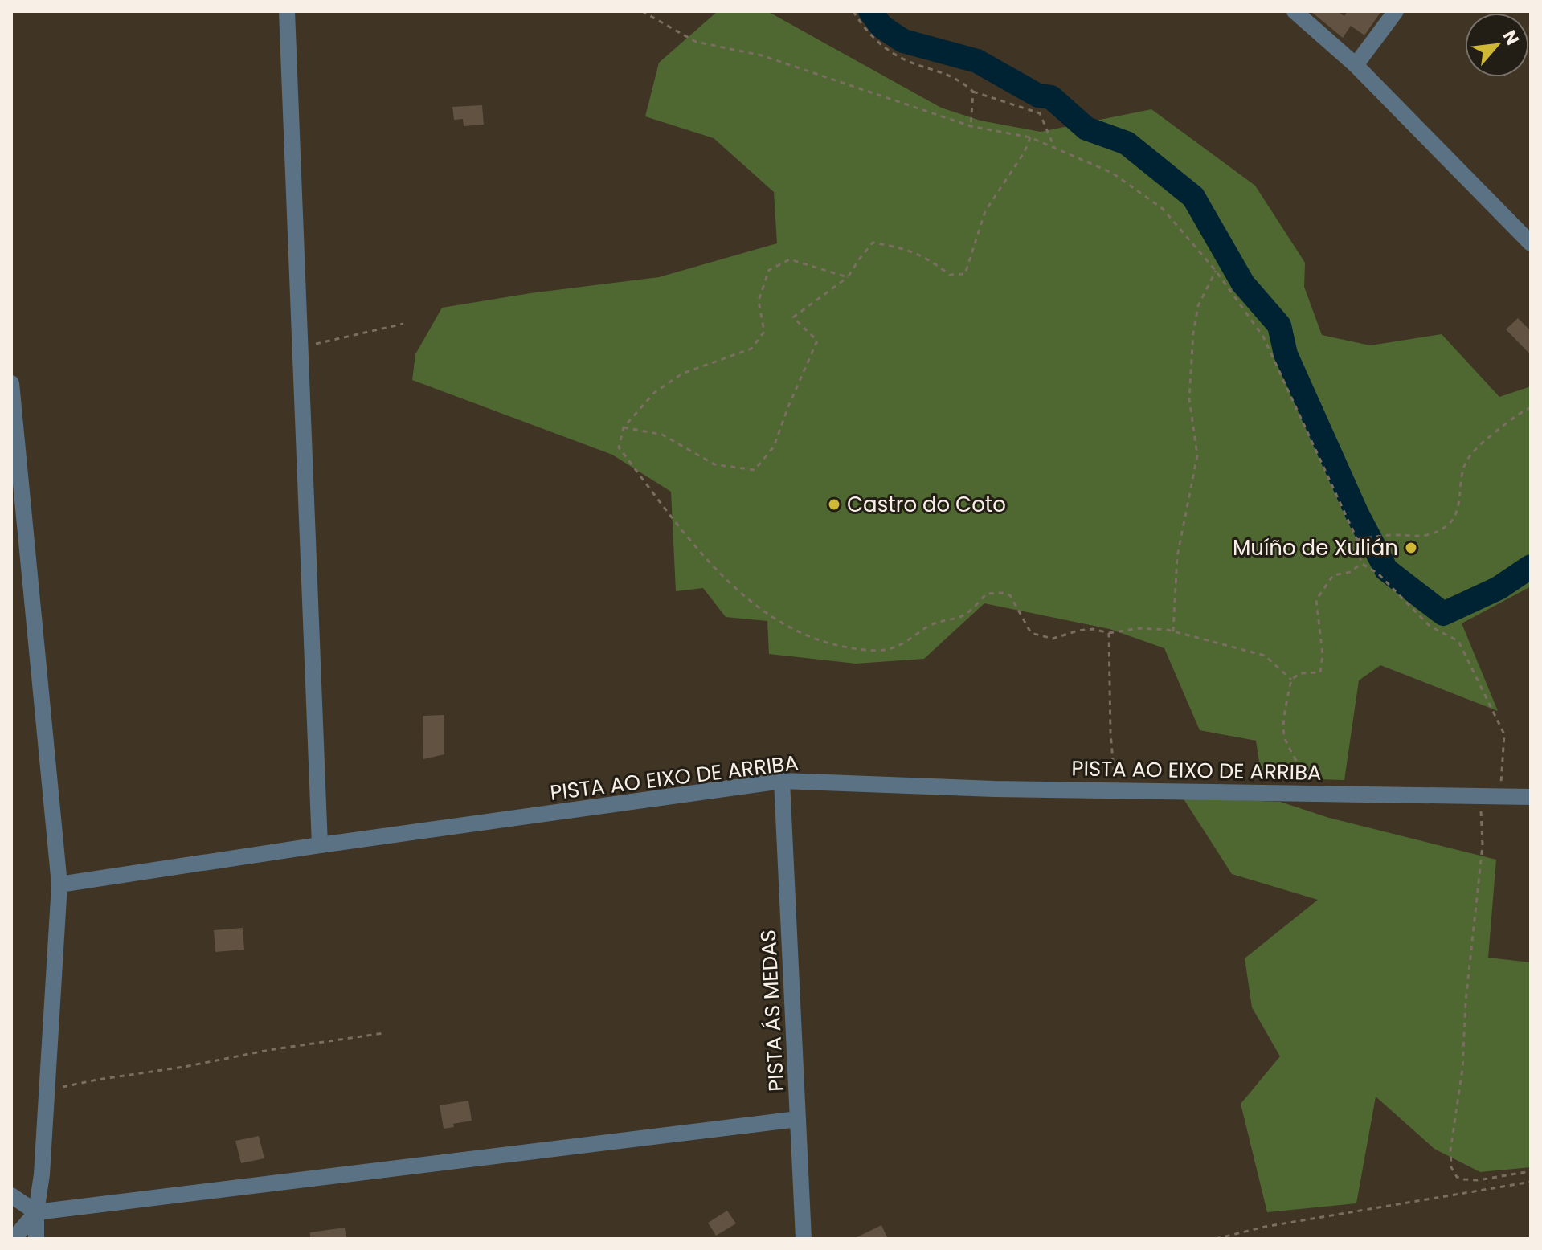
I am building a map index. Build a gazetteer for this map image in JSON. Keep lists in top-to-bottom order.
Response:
{
  "streets": {
    "street": ["PISTA AO EIXO DE ARRIBA", "PISTA ÁS MEDAS"]
  },
  "crossings": [
    ["PISTA AO EIXO DE ARRIBA", "PISTA ÁS MEDAS"]
  ],
  "places": ["Castro do Coto", "Muíño de Xulián"],
  "north": "top right"
}
